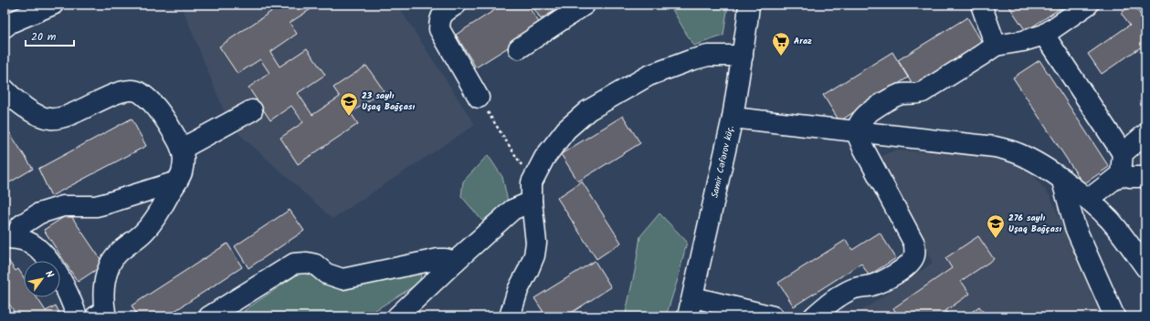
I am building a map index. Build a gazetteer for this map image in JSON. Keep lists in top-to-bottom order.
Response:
{
  "streets": {
    "street": ["Samir Cəfərov küç."]
  },
  "places": {
    "supermarket": ["Araz"],
    "school or university": ["23 saylı Uşaq Bağçası", "276 saylı Uşaq Bağçası"]
  },
  "scale_bar": "20 m",
  "north": "top right"
}
